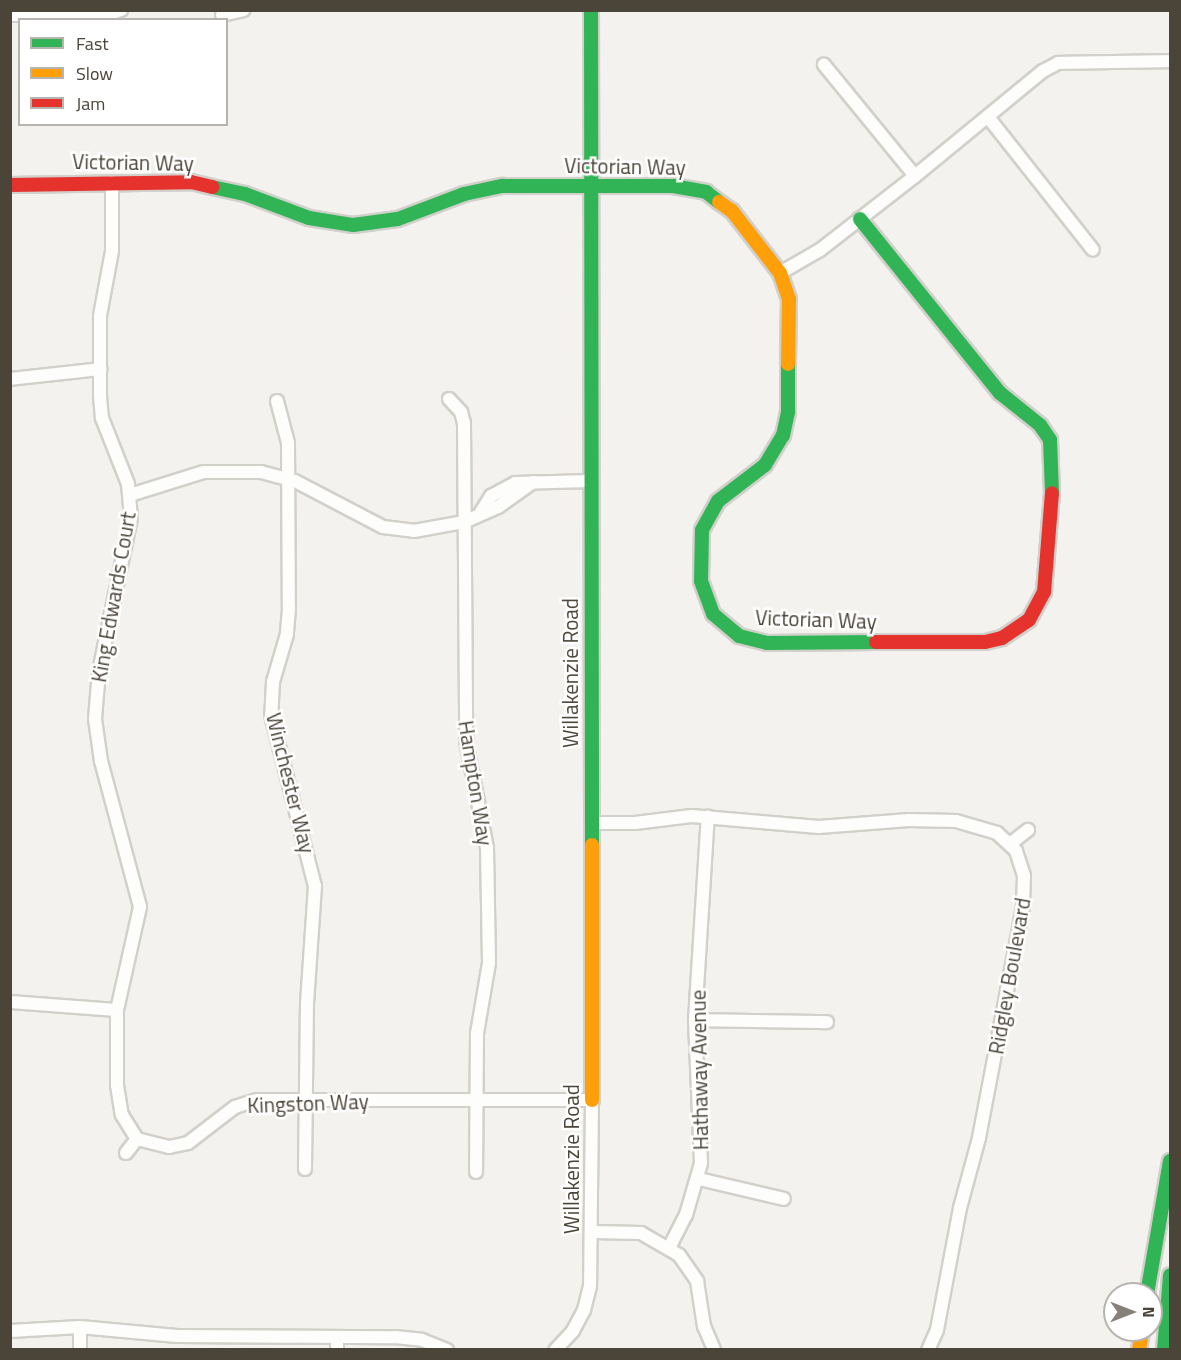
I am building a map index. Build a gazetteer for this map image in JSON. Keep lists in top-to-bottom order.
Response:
{
  "streets": {
    "main road": ["Victorian Way", "Willakenzie Road"],
    "street": [
      "King Edwards Court",
      "Winchester Way",
      "Hampton Way",
      "Ridgley Boulevard",
      "Hathaway Avenue",
      "Kingston Way"
    ]
  },
  "crossings": [
    ["Victorian Way", "King Edwards Court"],
    ["Victorian Way", "Willakenzie Road"],
    ["Willakenzie Road", "Kingston Way"],
    ["Winchester Way", "Kingston Way"],
    ["Hampton Way", "Kingston Way"]
  ],
  "legend": ["Fast", "Slow", "Jam"],
  "north": "right"
}
